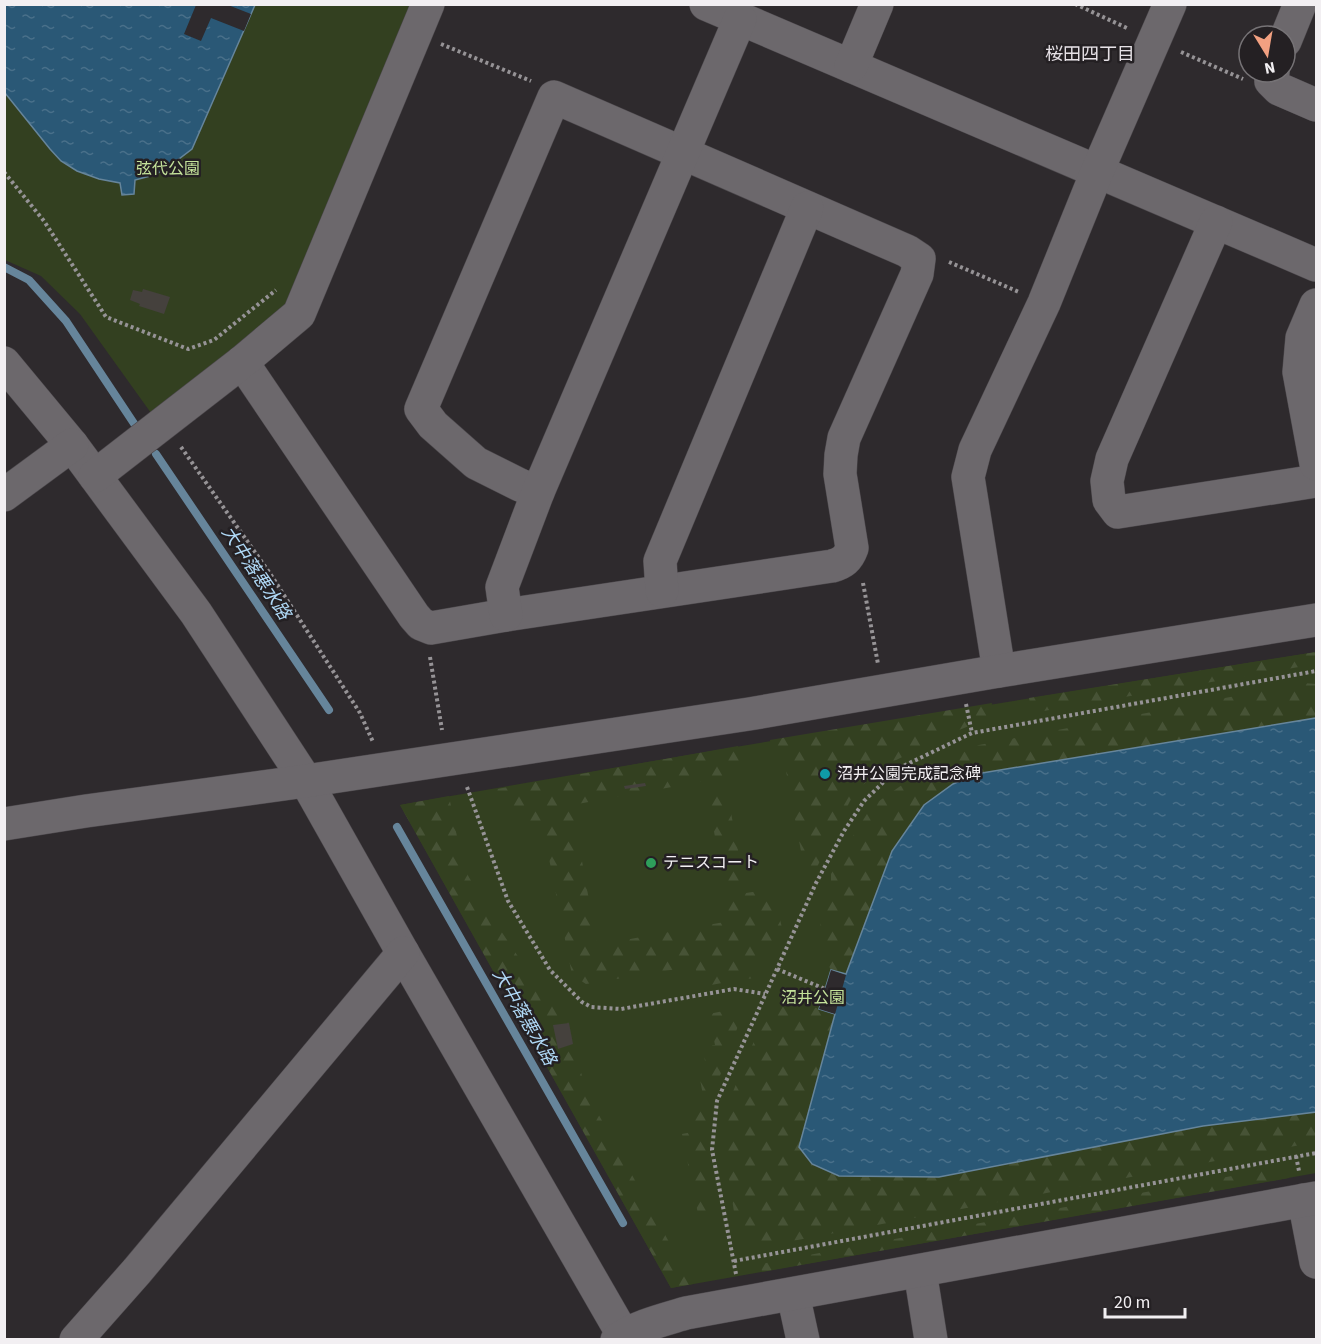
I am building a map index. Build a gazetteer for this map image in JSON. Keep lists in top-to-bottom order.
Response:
{
  "districts": ["桜田四丁目"],
  "water": ["大中落悪水路"],
  "parks": ["弦代公園", "沼井公園"],
  "places": ["沼井公園完成記念碑", "テニスコート"],
  "scale_bar": "20 m",
  "north": "bottom"
}
